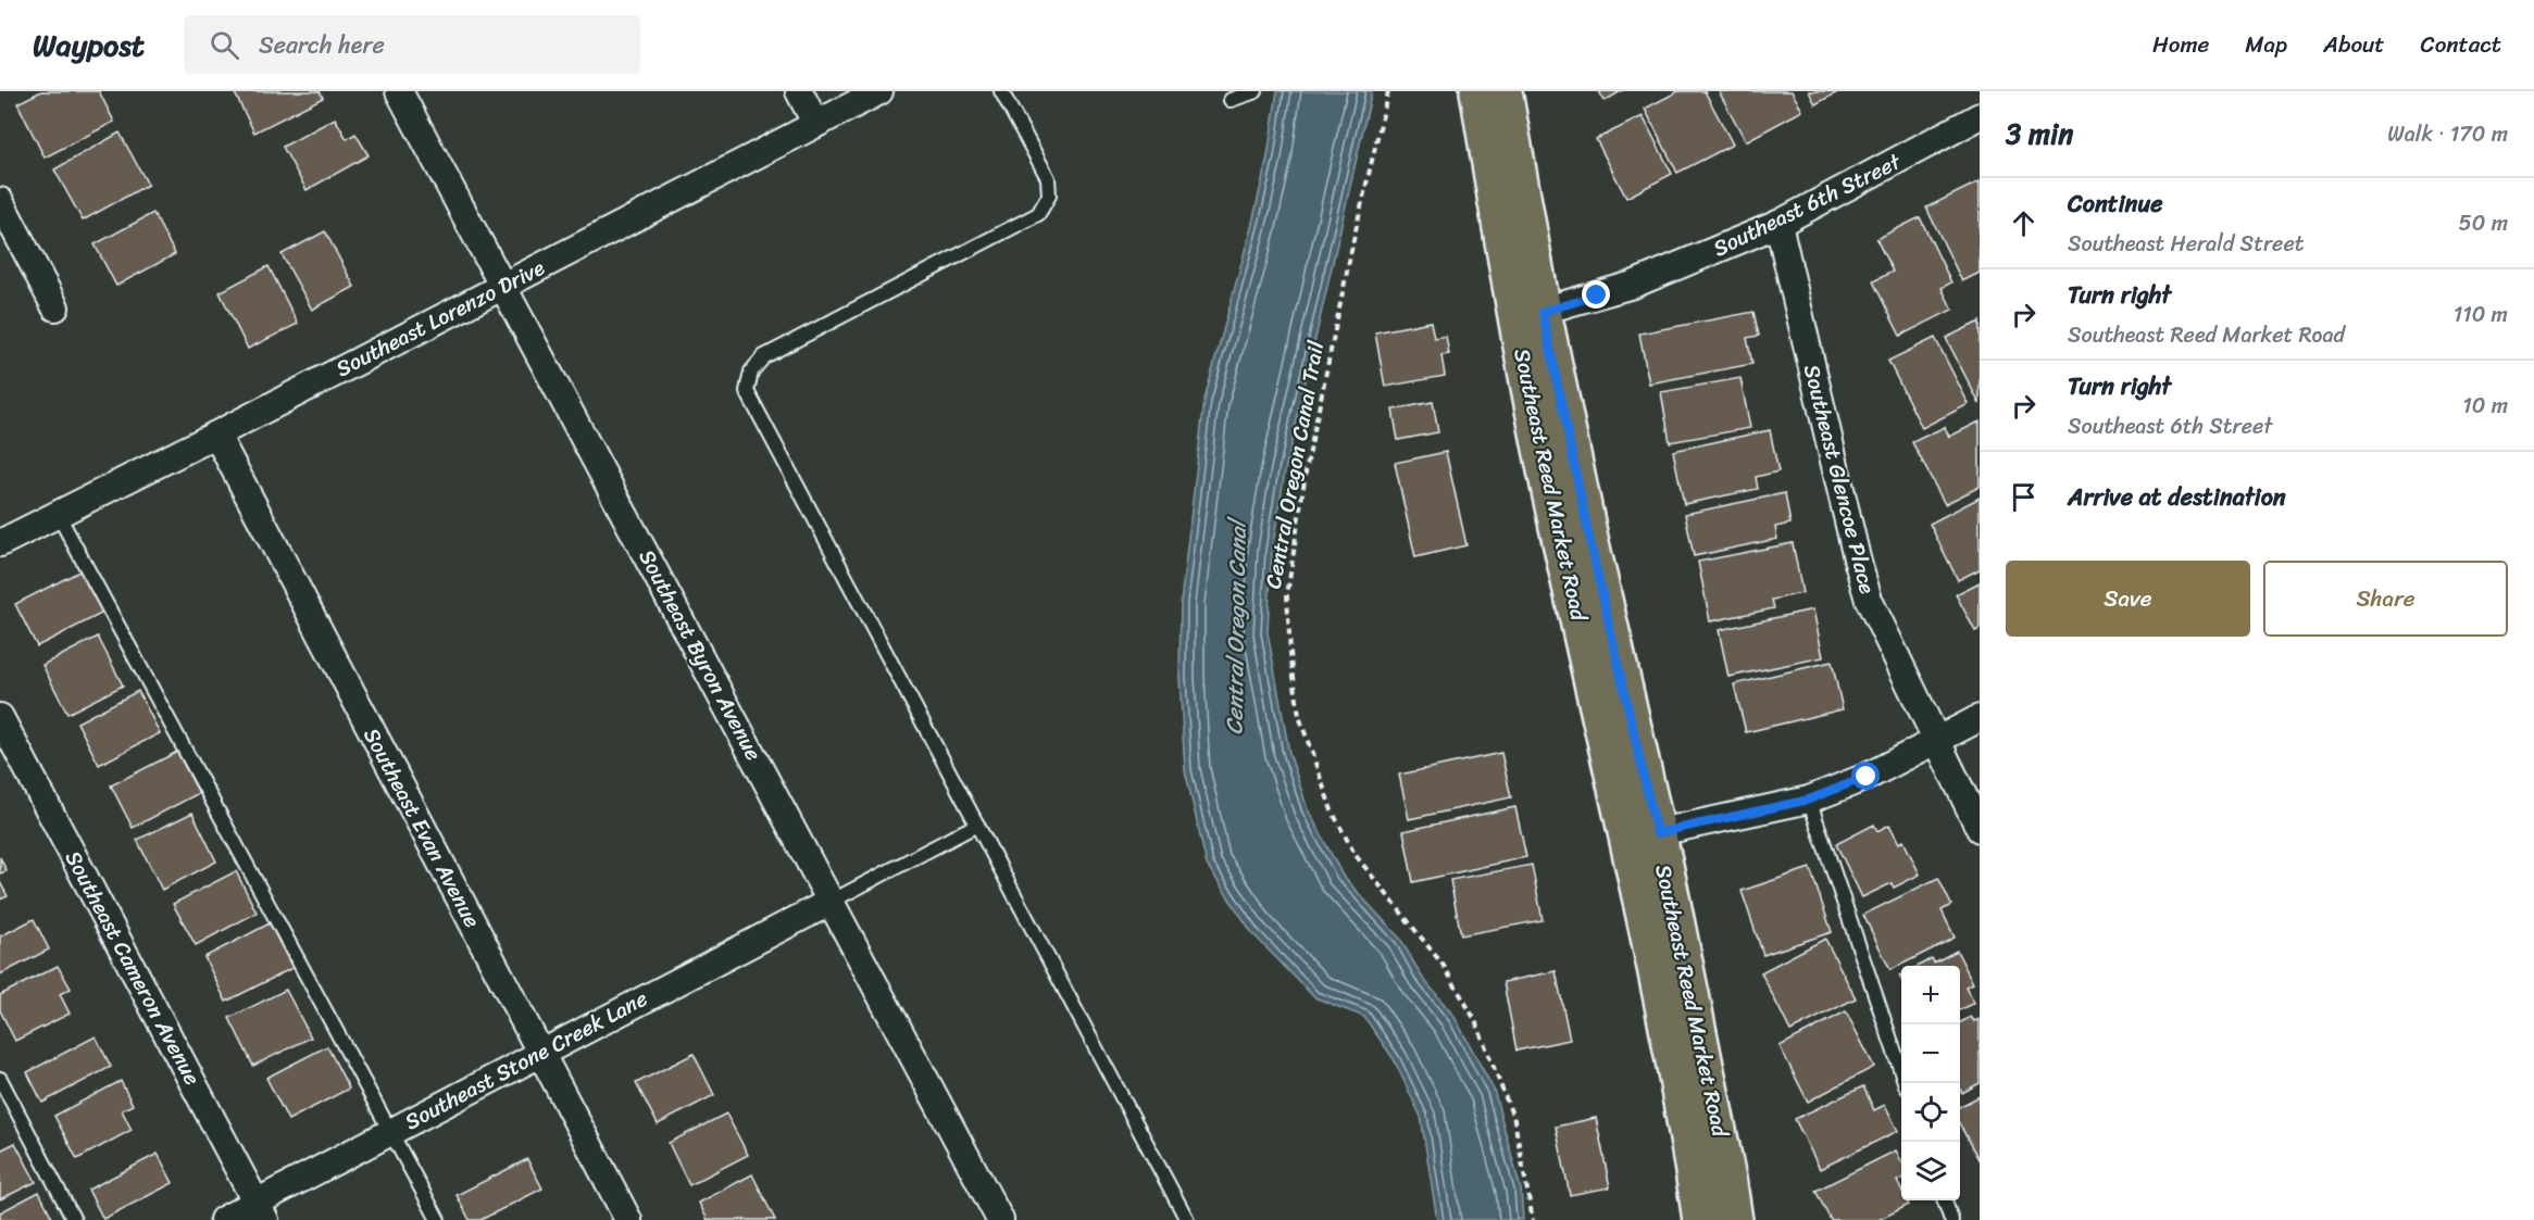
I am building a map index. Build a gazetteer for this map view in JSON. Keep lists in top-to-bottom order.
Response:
{
  "streets": {
    "main road": ["Southeast Reed Market Road"],
    "street": [
      "Southeast 6th Street",
      "Southeast Lorenzo Drive",
      "Southeast Glencoe Place",
      "Southeast Byron Avenue",
      "Southeast Evan Avenue",
      "Southeast Cameron Avenue",
      "Southeast Stone Creek Lane"
    ],
    "path": ["Central Oregon Canal Trail"]
  },
  "crossings": [
    ["Southeast 6th Street", "Southeast Glencoe Place"],
    ["Southeast 6th Street", "Southeast Reed Market Road"],
    ["Southeast Lorenzo Drive", "Southeast Byron Avenue"],
    ["Southeast Lorenzo Drive", "Southeast Evan Avenue"],
    ["Southeast Byron Avenue", "Southeast Stone Creek Lane"],
    ["Southeast Evan Avenue", "Southeast Stone Creek Lane"],
    ["Southeast Cameron Avenue", "Southeast Stone Creek Lane"]
  ],
  "water": ["Central Oregon Canal"],
  "page": {
    "header": "Waypost",
    "search": "Search here",
    "nav": [
      "Home",
      "Map",
      "About",
      "Contact"
    ],
    "heading": ["3 min", "Walk · 170 m"],
    "list": [
      ["Continue", "Southeast Herald Street", "50 m"],
      ["Turn right", "Southeast Reed Market Road", "110 m"],
      ["Turn right", "Southeast 6th Street", "10 m"],
      "Arrive at destination"
    ],
    "buttons": ["Save", "Share"],
    "map_buttons": ["+", "−"]
  }
}
